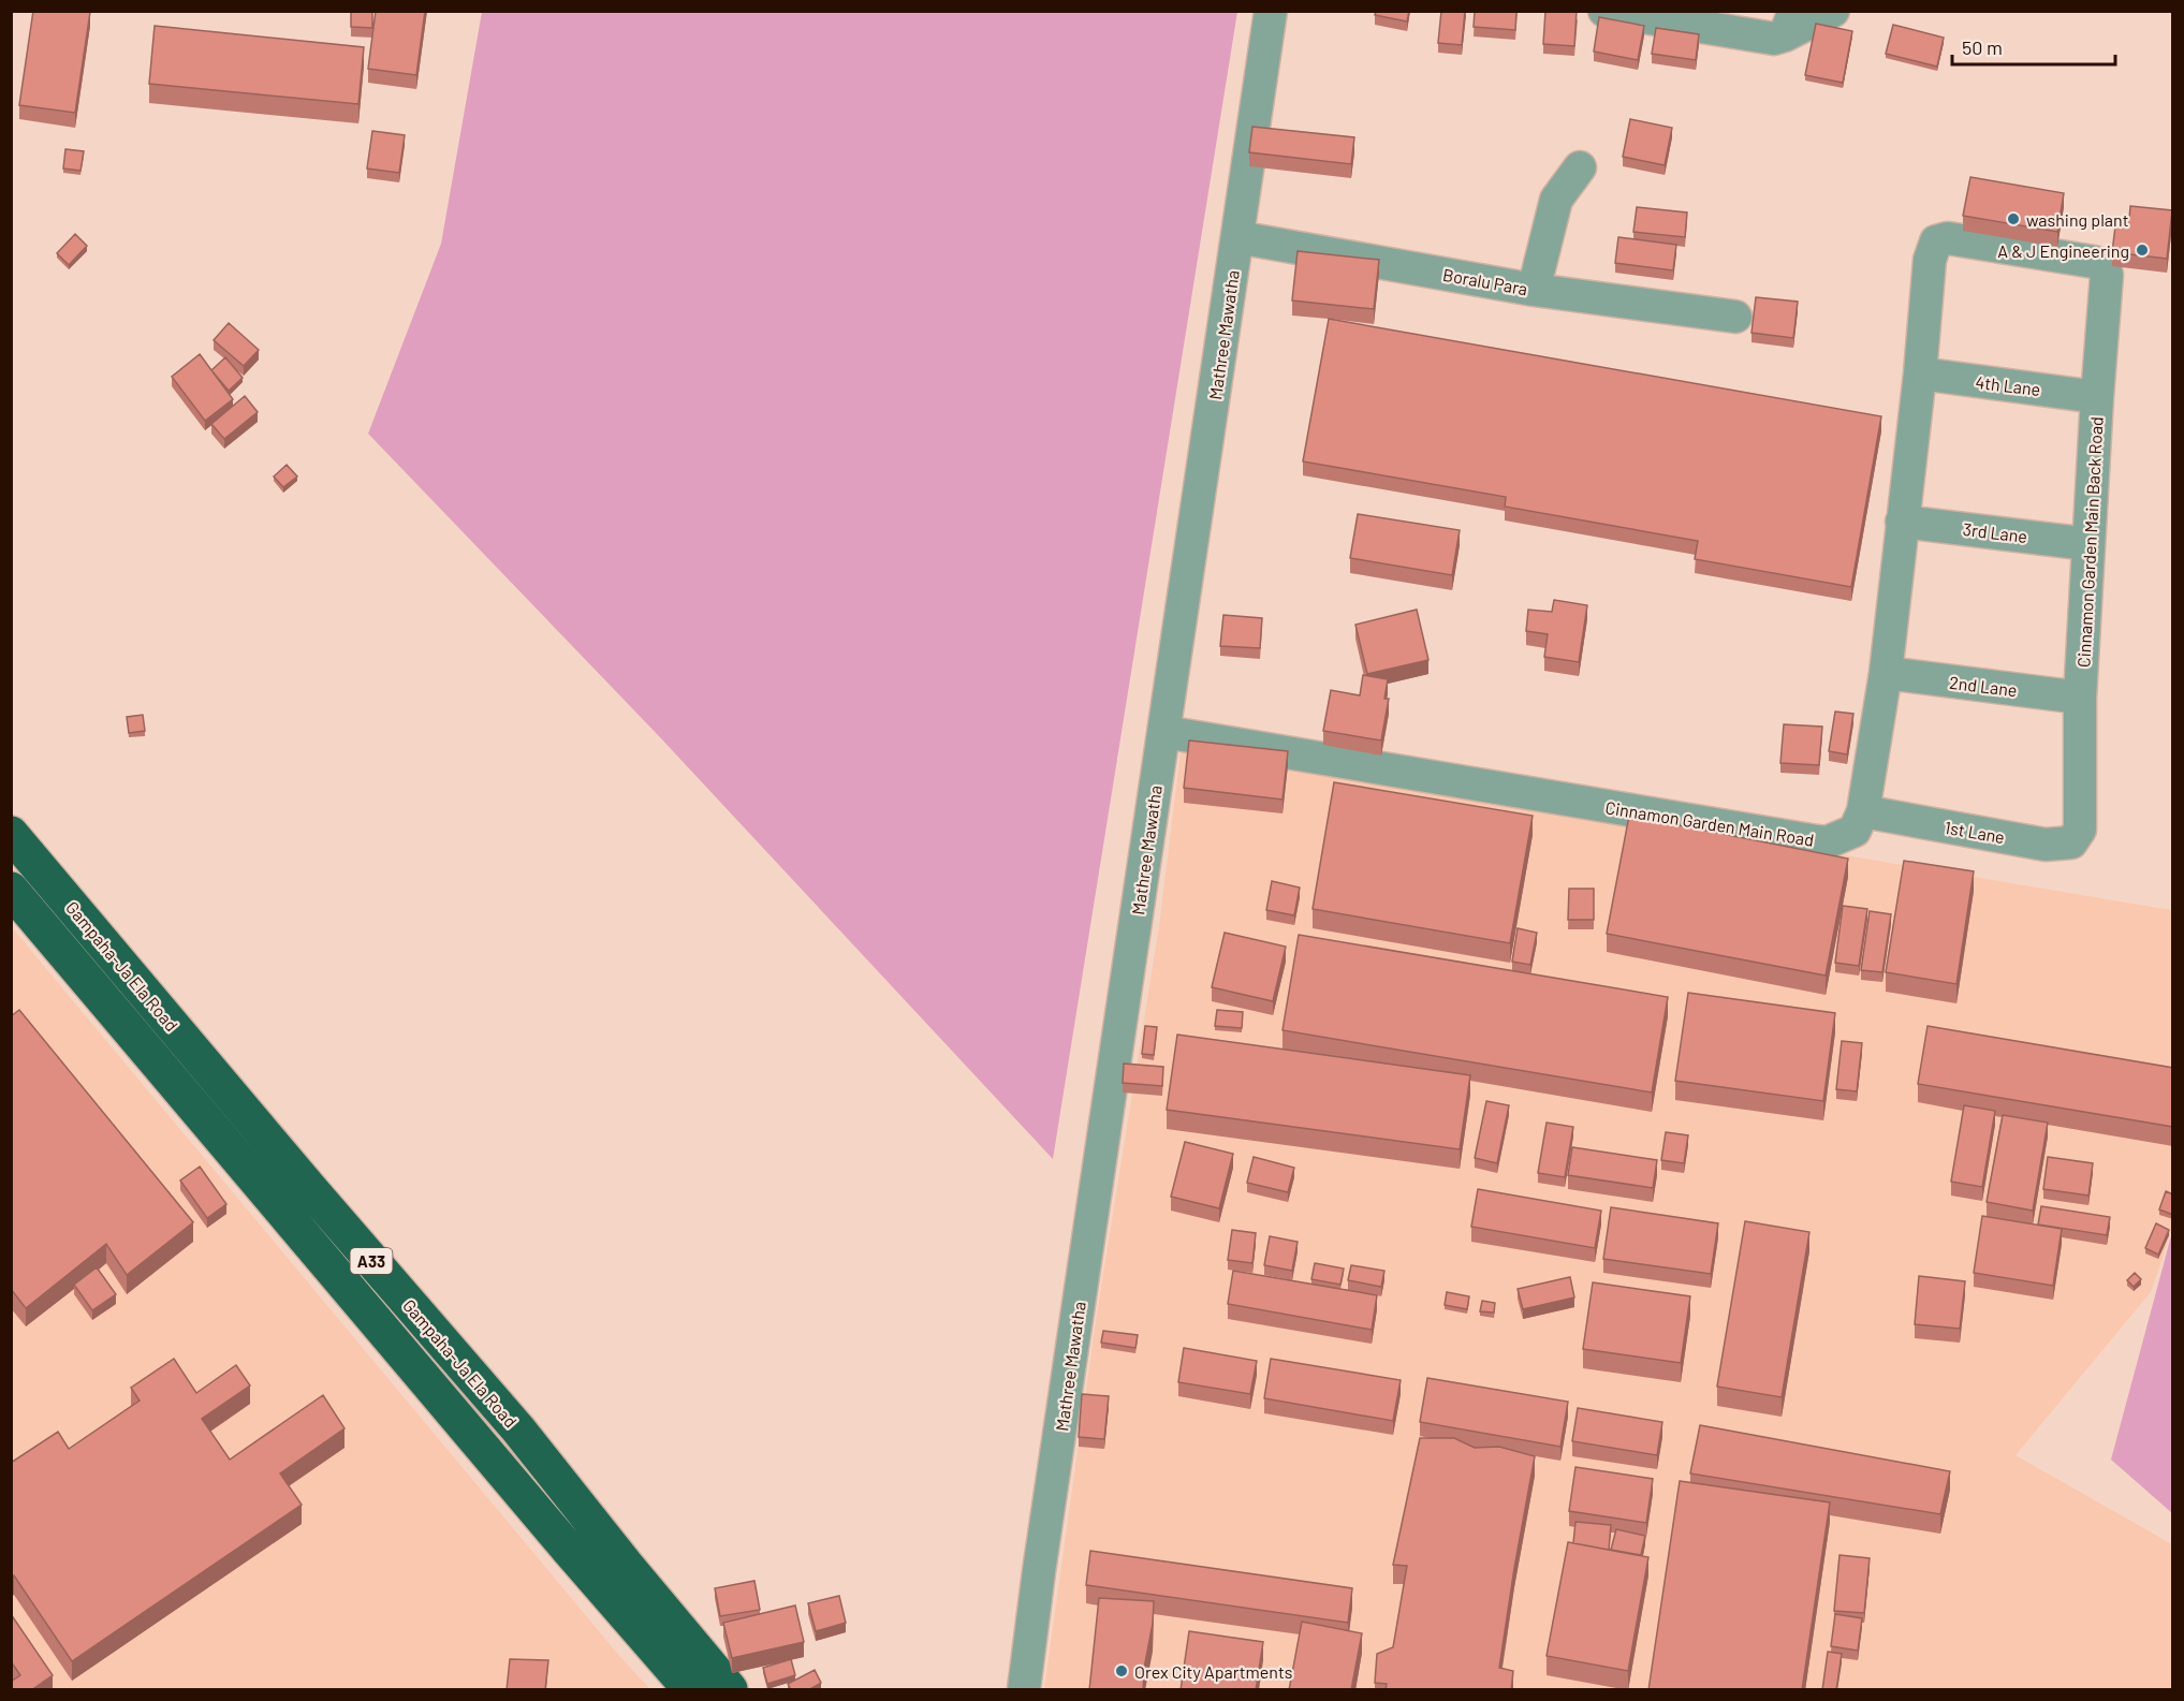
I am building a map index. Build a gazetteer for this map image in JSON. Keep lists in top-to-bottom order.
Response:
{
  "streets": {
    "highway": ["Gampaha-Ja Ela Road", "A33"],
    "street": [
      "Boralu Para",
      "Mathree Mawatha",
      "4th Lane",
      "3rd Lane",
      "Cinnamon Garden Main Back Road",
      "2nd Lane",
      "Cinnamon Garden Main Road",
      "1st Lane"
    ]
  },
  "crossings": [
    ["Boralu Para", "Mathree Mawatha"],
    ["Mathree Mawatha", "Cinnamon Garden Main Road"],
    ["4th Lane", "Cinnamon Garden Main Back Road"],
    ["4th Lane", "Cinnamon Garden Main Road"],
    ["3rd Lane", "Cinnamon Garden Main Back Road"],
    ["3rd Lane", "Cinnamon Garden Main Road"],
    ["Cinnamon Garden Main Back Road", "2nd Lane"],
    ["Cinnamon Garden Main Back Road", "Cinnamon Garden Main Road"],
    ["Cinnamon Garden Main Back Road", "1st Lane"],
    ["2nd Lane", "Cinnamon Garden Main Road"],
    ["Cinnamon Garden Main Road", "1st Lane"]
  ],
  "places": ["washing plant", "A & J Engineering", "Orex City Apartments"],
  "scale_bar": "50 m"
}
